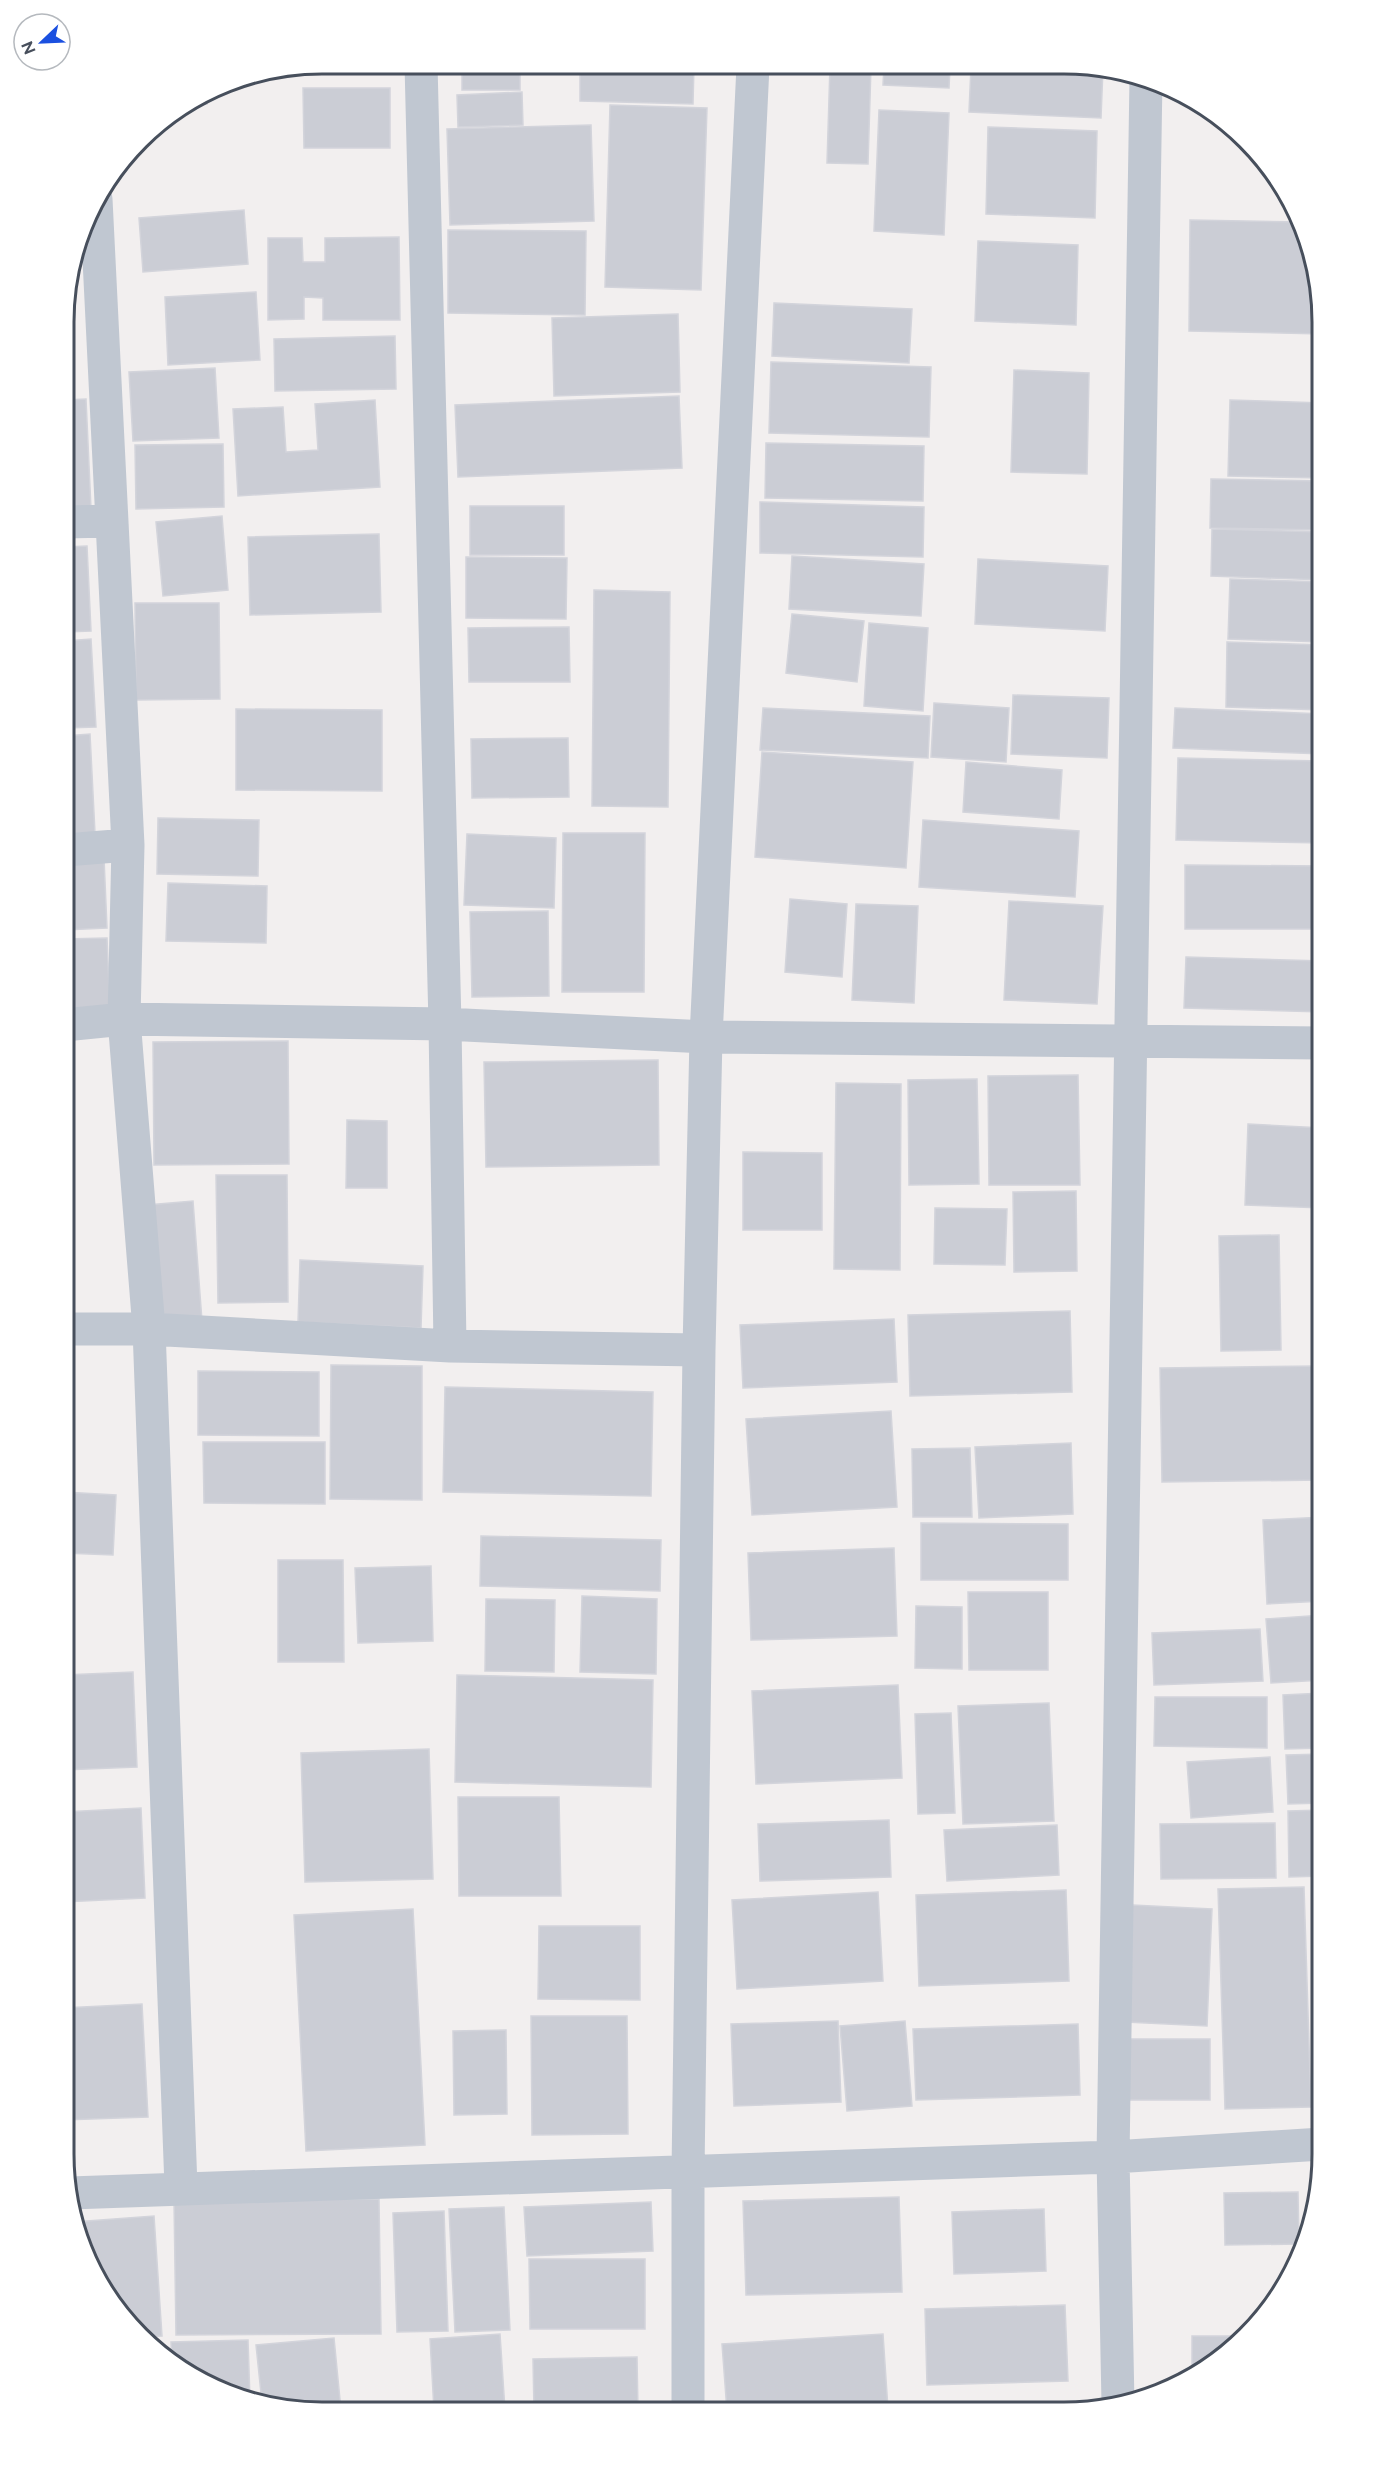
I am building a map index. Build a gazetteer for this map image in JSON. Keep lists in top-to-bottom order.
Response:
{
  "north": "bottom left"
}
